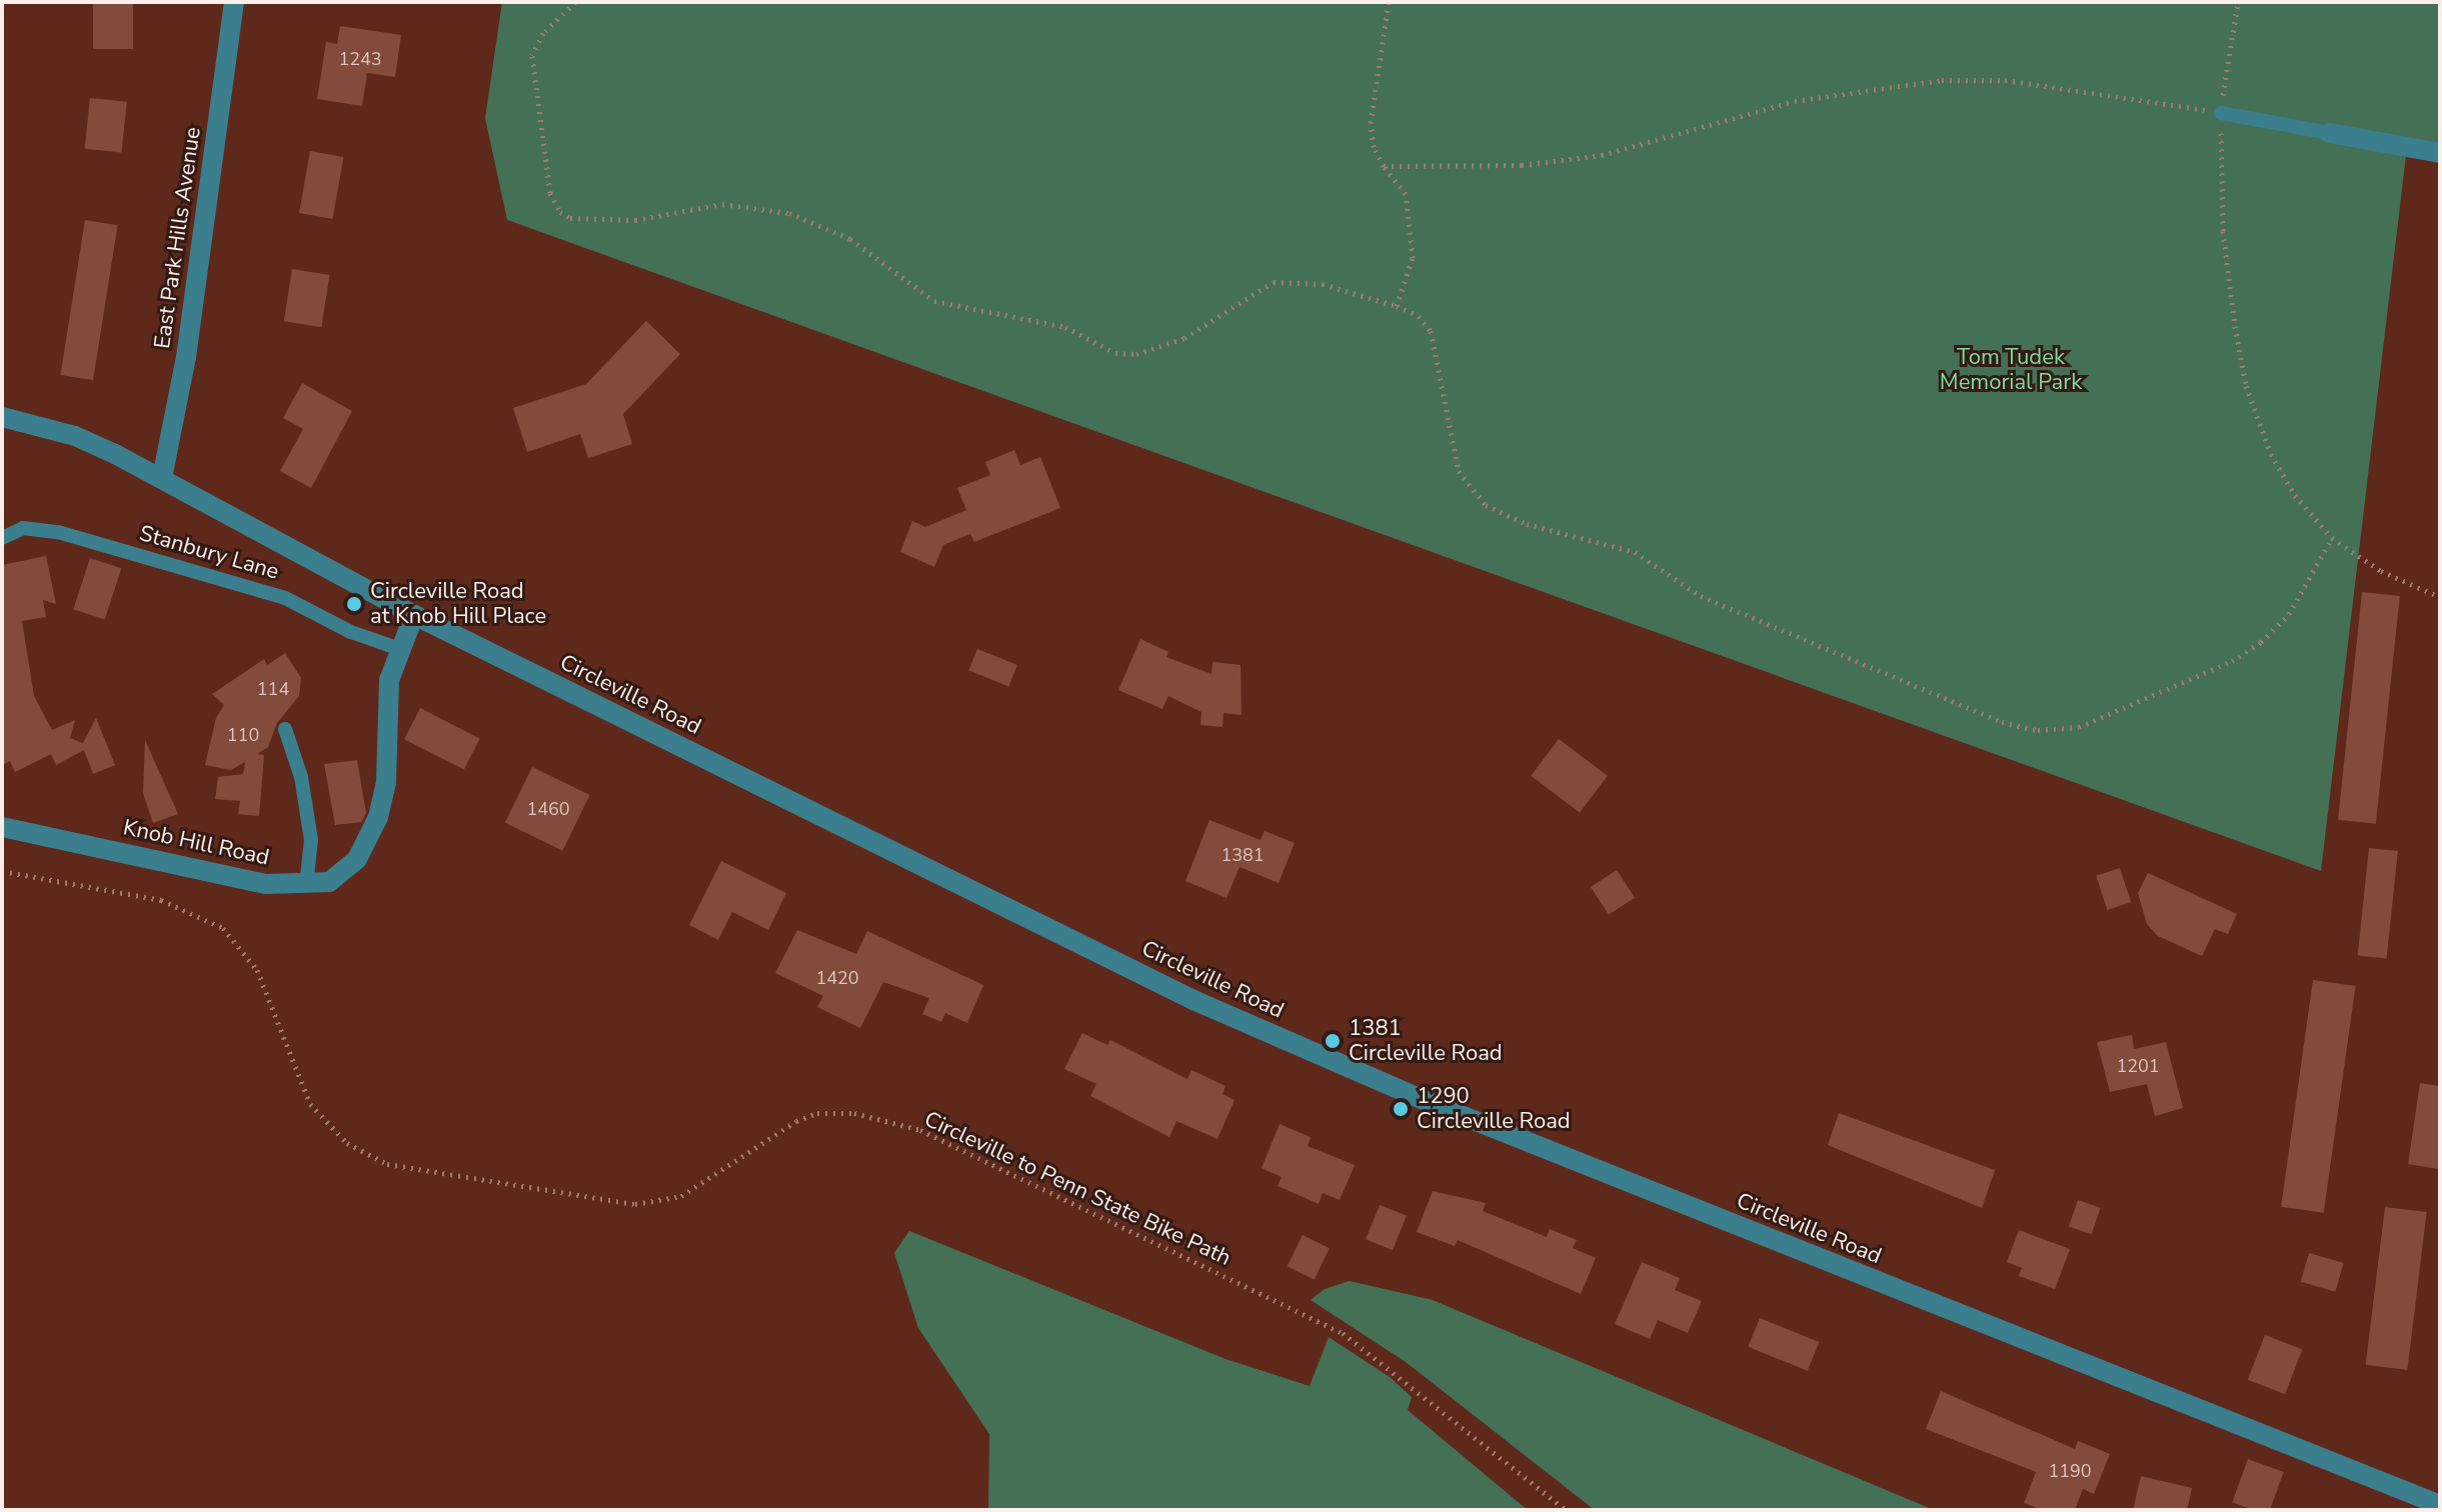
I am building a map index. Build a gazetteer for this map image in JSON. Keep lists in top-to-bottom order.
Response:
{
  "streets": {
    "street": ["East Park Hills Avenue", "Circleville Road", "Knob Hill Road"],
    "lane": ["Stanbury Lane"],
    "path": ["Circleville to Penn State Bike Path"]
  },
  "crossings": [
    ["East Park Hills Avenue", "Circleville Road"],
    ["Stanbury Lane", "Knob Hill Road"],
    ["Circleville Road", "Knob Hill Road"]
  ],
  "parks": ["Tom Tudek Memorial Park"],
  "places": ["Circleville Road at Knob Hill Place", "1381 Circleville Road", "1290 Circleville Road"],
  "house_numbers": [
    "1243",
    "114",
    "110",
    "1460",
    "1381",
    "1420",
    "1201",
    "1190"
  ]
}
